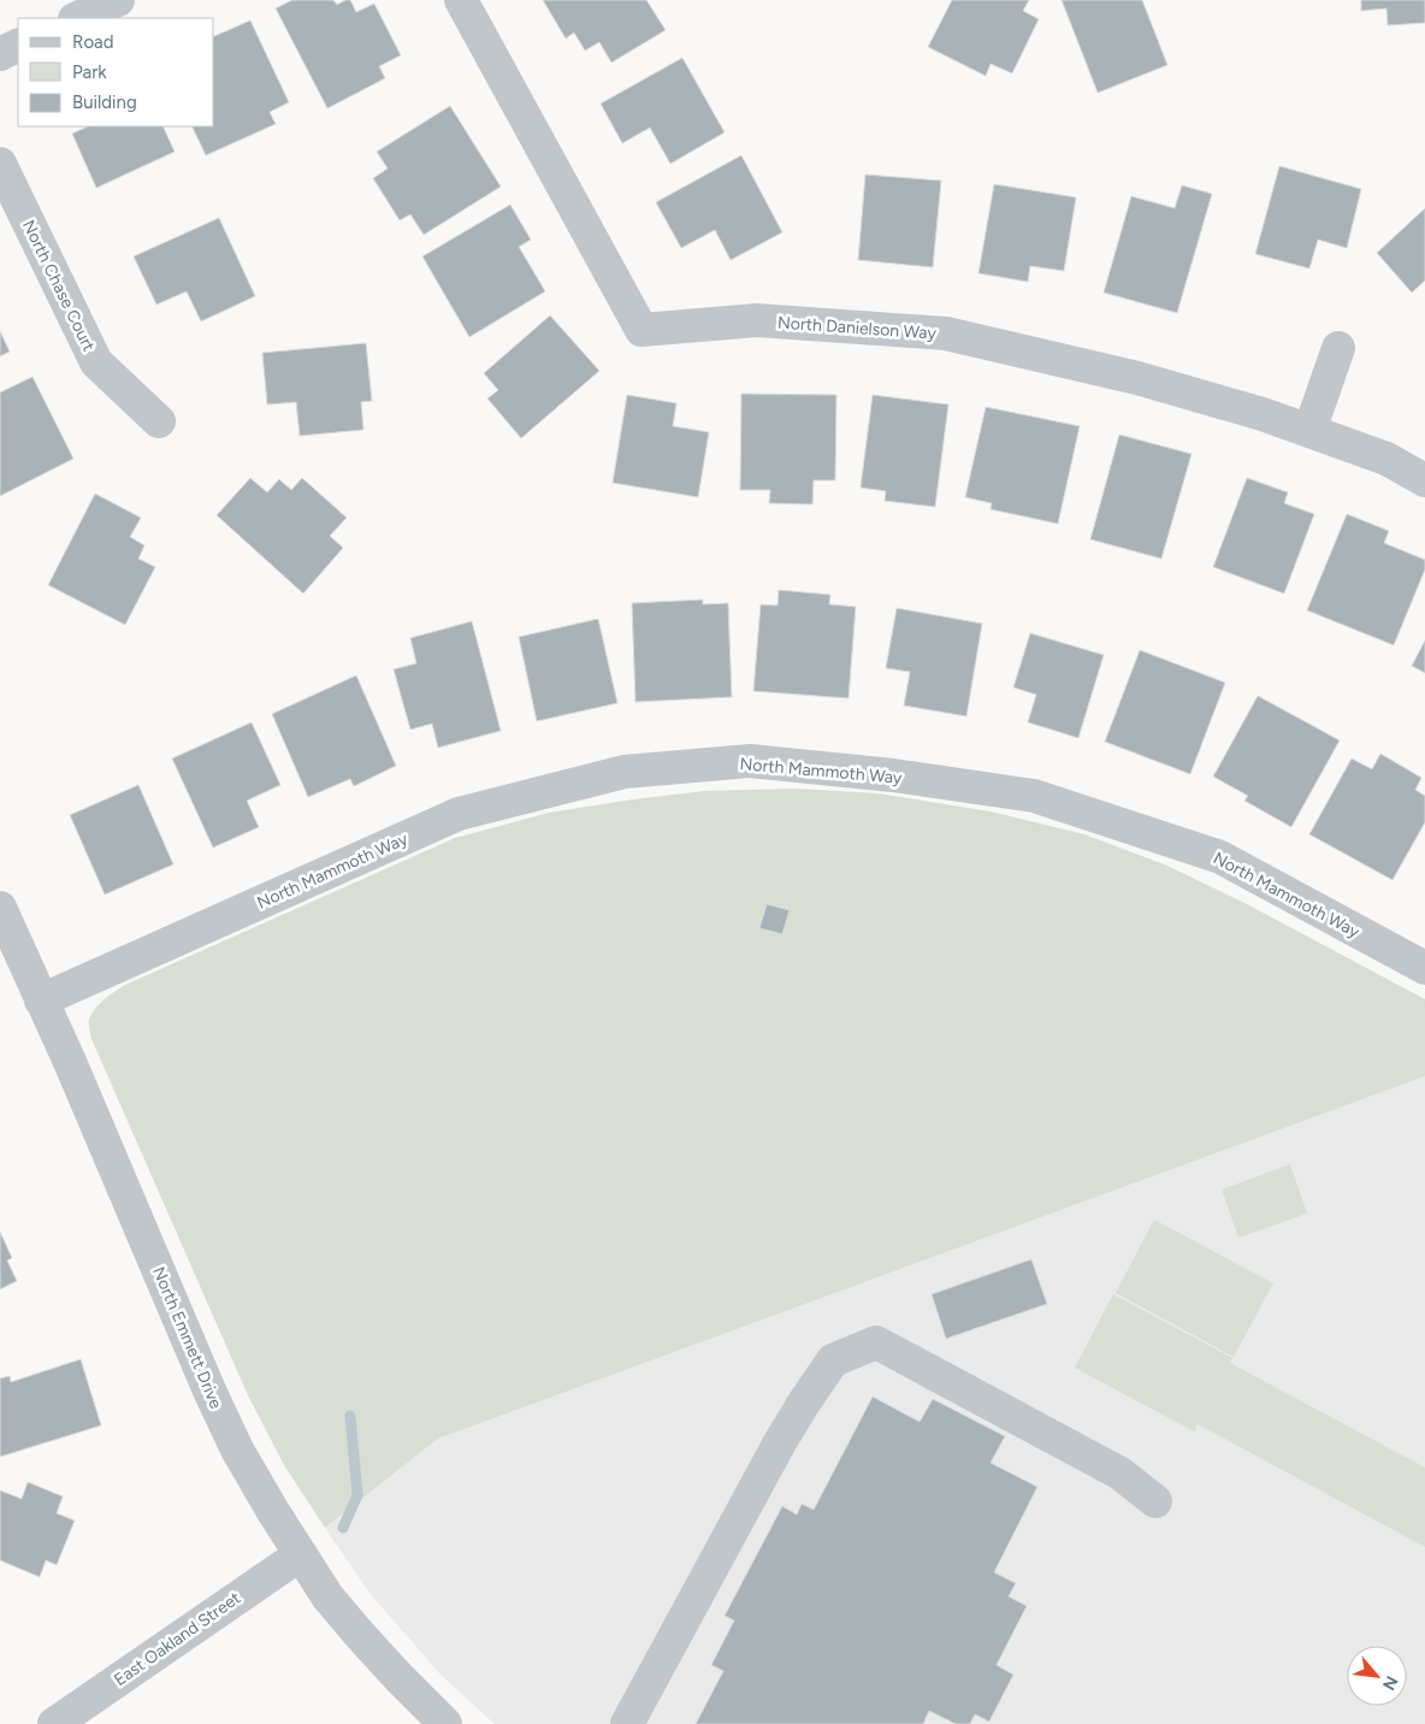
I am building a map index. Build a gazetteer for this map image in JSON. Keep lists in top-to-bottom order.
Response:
{
  "streets": {
    "street": [
      "North Chase Court",
      "North Danielson Way",
      "North Mammoth Way",
      "North Emmett Drive",
      "East Oakland Street"
    ]
  },
  "crossings": [
    ["North Mammoth Way", "North Emmett Drive"],
    ["North Emmett Drive", "East Oakland Street"]
  ],
  "legend": ["Road", "Park", "Building"],
  "north": "bottom right"
}
